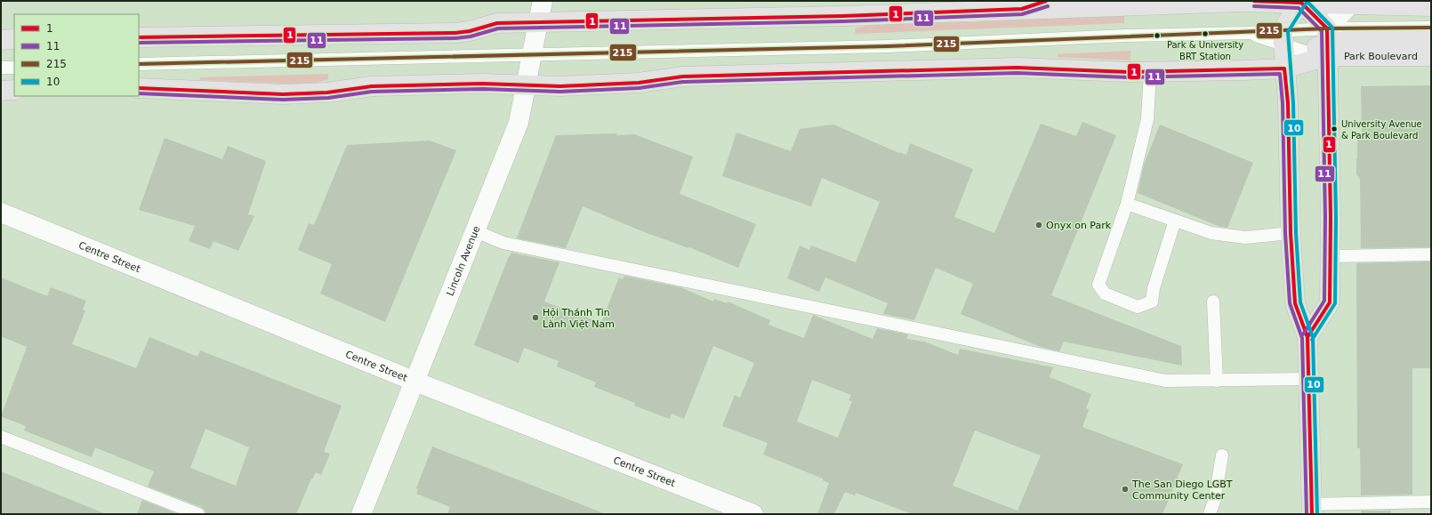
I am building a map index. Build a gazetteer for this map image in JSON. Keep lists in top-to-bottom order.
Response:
{
  "streets": {
    "main road": ["Park Boulevard"],
    "street": ["Centre Street", "Lincoln Avenue"]
  },
  "crossings": [
    ["Park Boulevard", "Lincoln Avenue"],
    ["Centre Street", "Lincoln Avenue"]
  ],
  "places": [
    "Park & University BRT Station",
    "University Avenue & Park Boulevard",
    "Onyx on Park",
    "Hội Thánh Tin Lành Việt Nam",
    "The San Diego LGBT Community Center"
  ],
  "lines": [
    "transit line 1",
    "transit line 10",
    "transit line 11",
    "transit line 215"
  ],
  "legend": [
    "1",
    "11",
    "215",
    "10"
  ]
}
